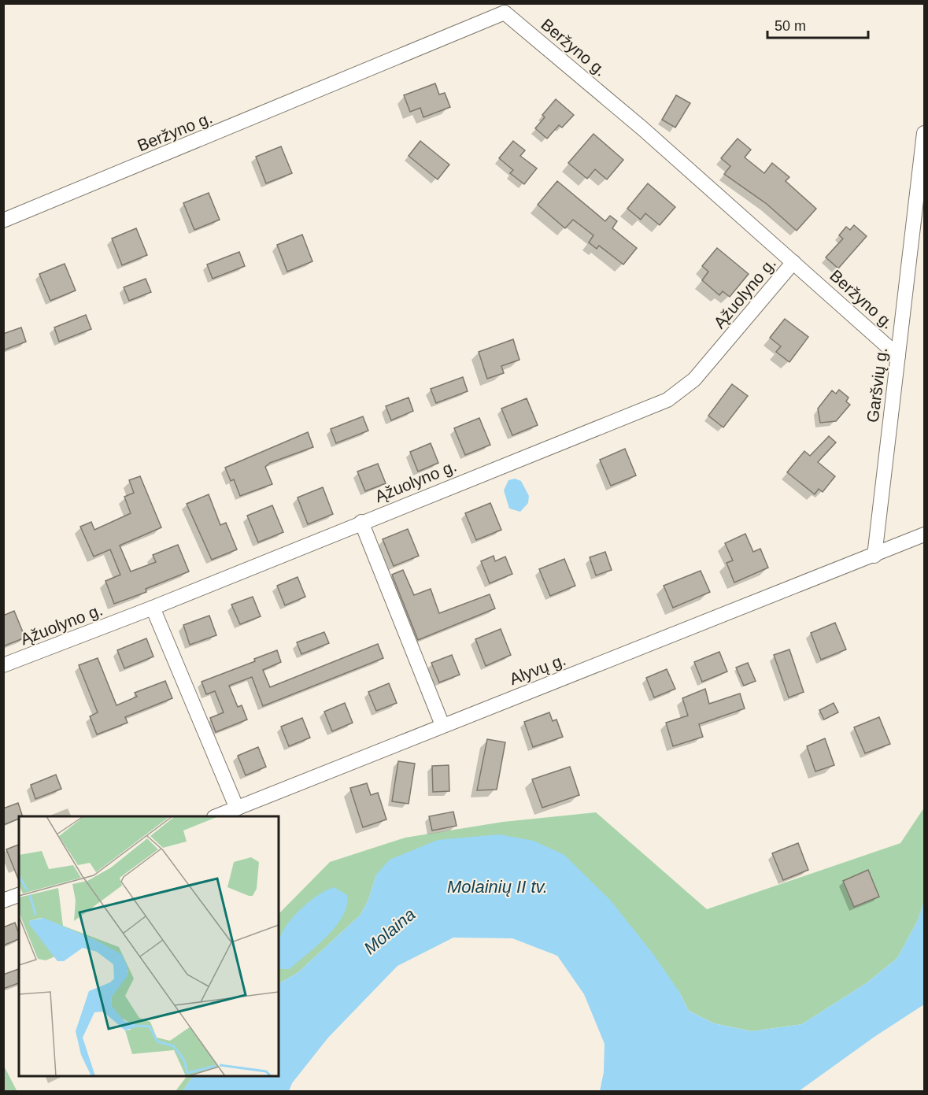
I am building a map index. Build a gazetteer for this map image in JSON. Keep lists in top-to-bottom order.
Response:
{
  "streets": {
    "street": [
      "Beržyno g.",
      "Ąžuolyno g.",
      "Garšvių g.",
      "Alyvų g."
    ]
  },
  "crossings": [
    ["Beržyno g.", "Ąžuolyno g."],
    ["Beržyno g.", "Garšvių g."],
    ["Garšvių g.", "Alyvų g."]
  ],
  "water": ["Molainių II tv.", "Molaina"],
  "scale_bar": "50 m"
}
